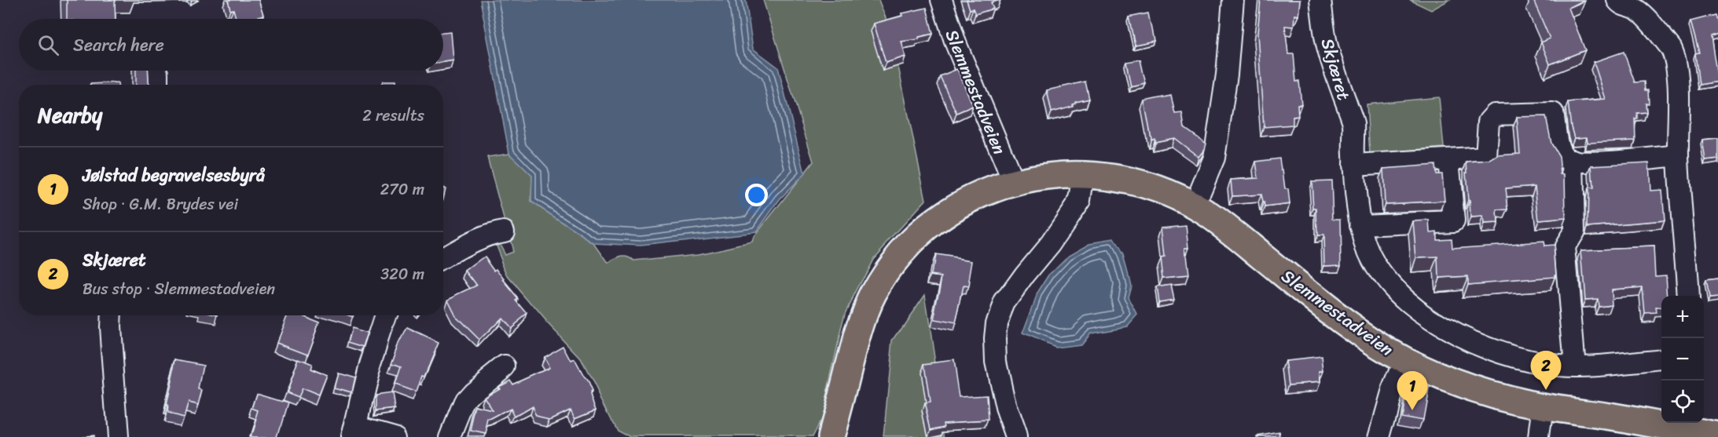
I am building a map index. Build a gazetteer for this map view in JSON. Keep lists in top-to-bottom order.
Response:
{
  "streets": {
    "main road": ["Slemmestadveien"],
    "street": ["Skjæret"]
  },
  "page": {
    "search": "Search here",
    "heading": ["Nearby", "2 results"],
    "list": [
      {
        "mark": "1",
        "name": "Jølstad begravelsesbyrå",
        "note": "Shop · G.M. Brydes vei",
        "value": "270 m"
      },
      {
        "mark": "2",
        "name": "Skjæret",
        "note": "Bus stop · Slemmestadveien",
        "value": "320 m"
      }
    ],
    "map_buttons": ["+", "−"],
    "pins": ["2", "1"]
  }
}
